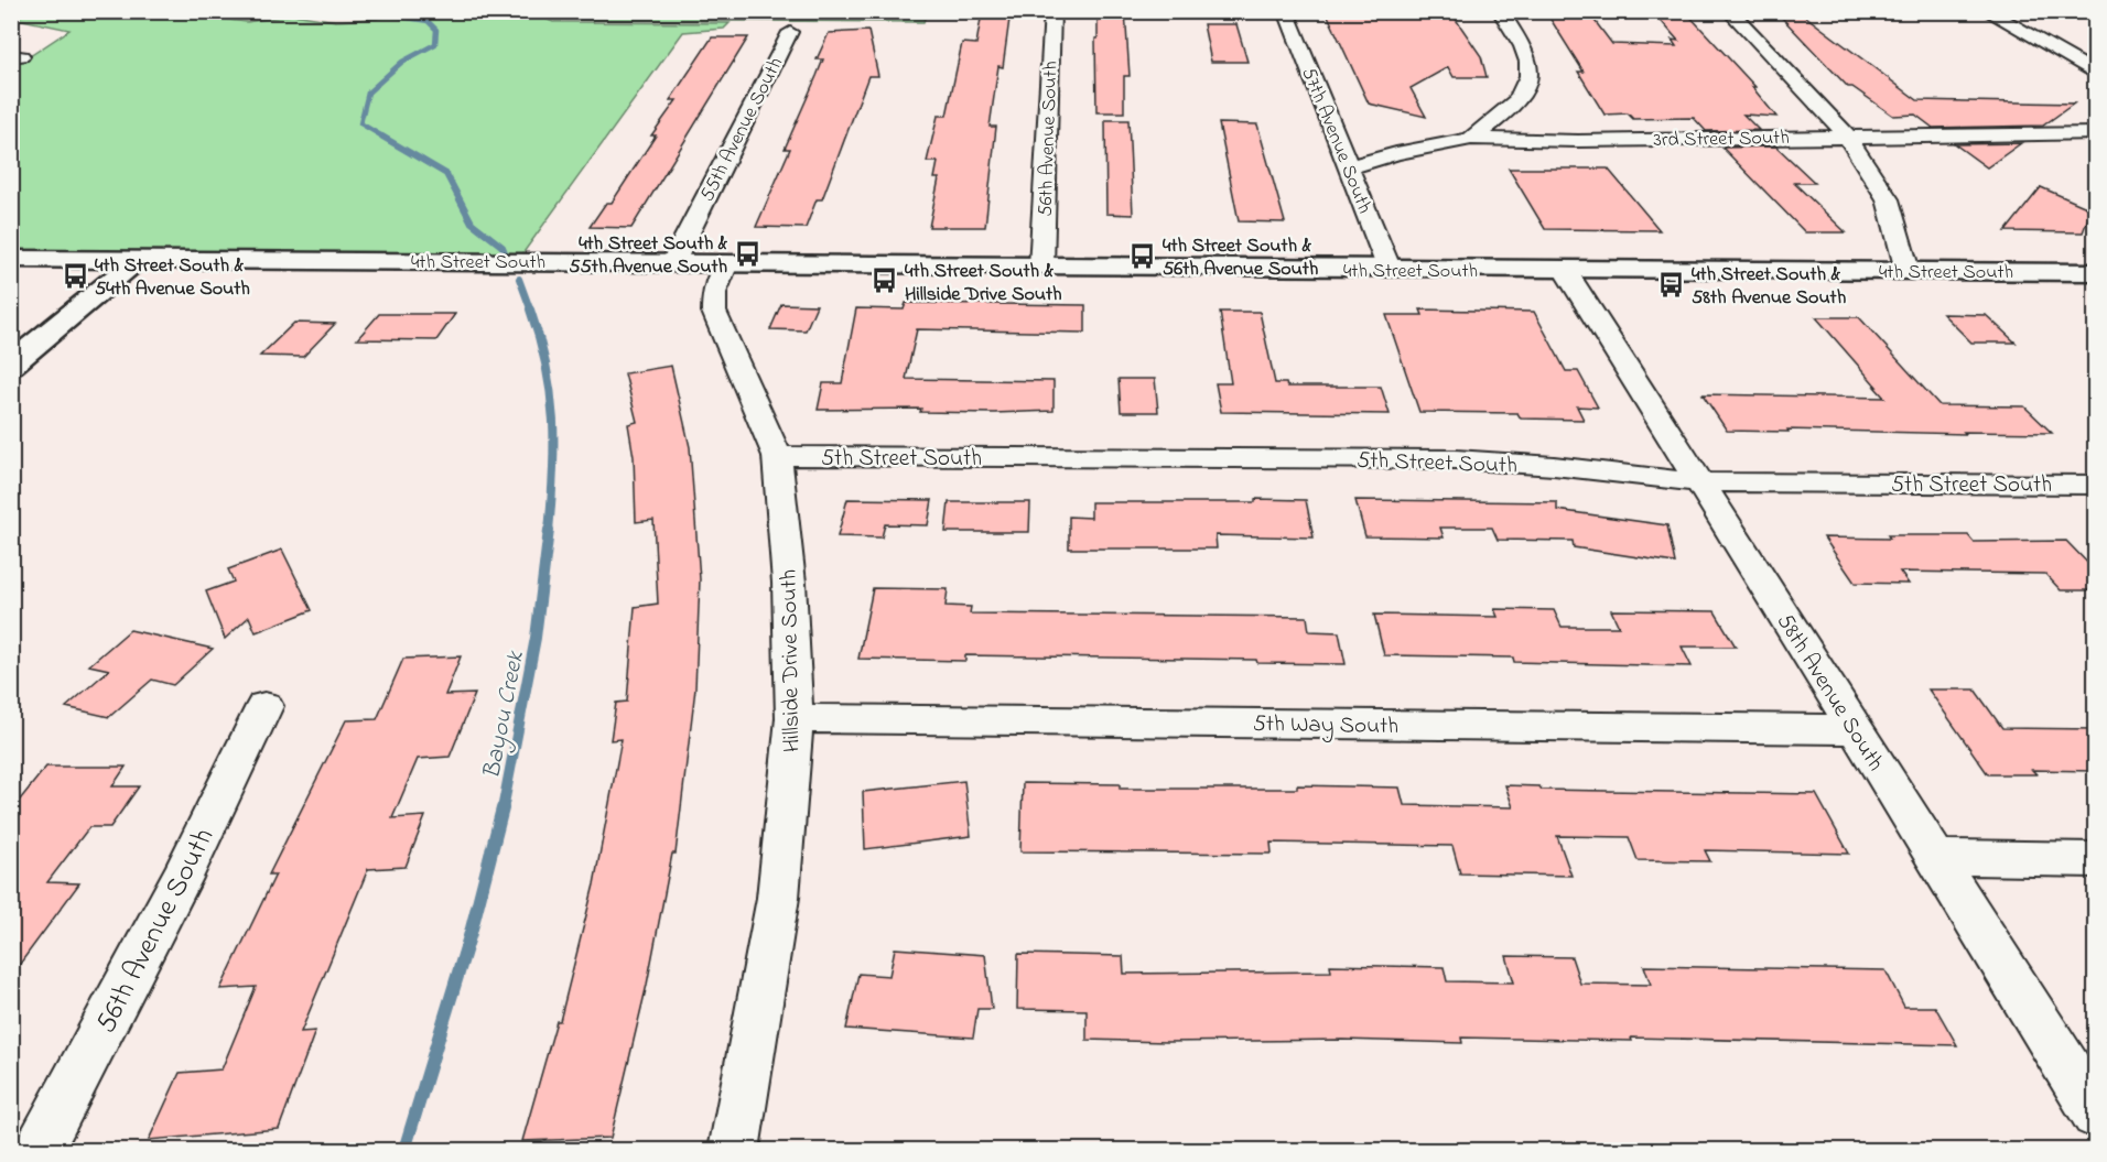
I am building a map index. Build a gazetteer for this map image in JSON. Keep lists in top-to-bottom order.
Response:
{
  "streets": {
    "street": [
      "55th Avenue South",
      "3rd Street South",
      "56th Avenue South",
      "57th Avenue South",
      "4th Street South",
      "5th Street South",
      "Hillside Drive South",
      "58th Avenue South",
      "5th Way South"
    ]
  },
  "crossings": [
    ["55th Avenue South", "4th Street South"],
    ["3rd Street South", "57th Avenue South"],
    ["56th Avenue South", "4th Street South"],
    ["57th Avenue South", "4th Street South"],
    ["4th Street South", "Hillside Drive South"],
    ["4th Street South", "58th Avenue South"],
    ["5th Street South", "Hillside Drive South"],
    ["5th Street South", "58th Avenue South"],
    ["Hillside Drive South", "5th Way South"],
    ["58th Avenue South", "5th Way South"]
  ],
  "water": ["Bayou Creek"],
  "places": {
    "bus stop": [
      "4th Street South & 55th Avenue South",
      "4th Street South & 56th Avenue South",
      "4th Street South & 54th Avenue South",
      "4th Street South & Hillside Drive South",
      "4th Street South & 58th Avenue South"
    ]
  }
}
